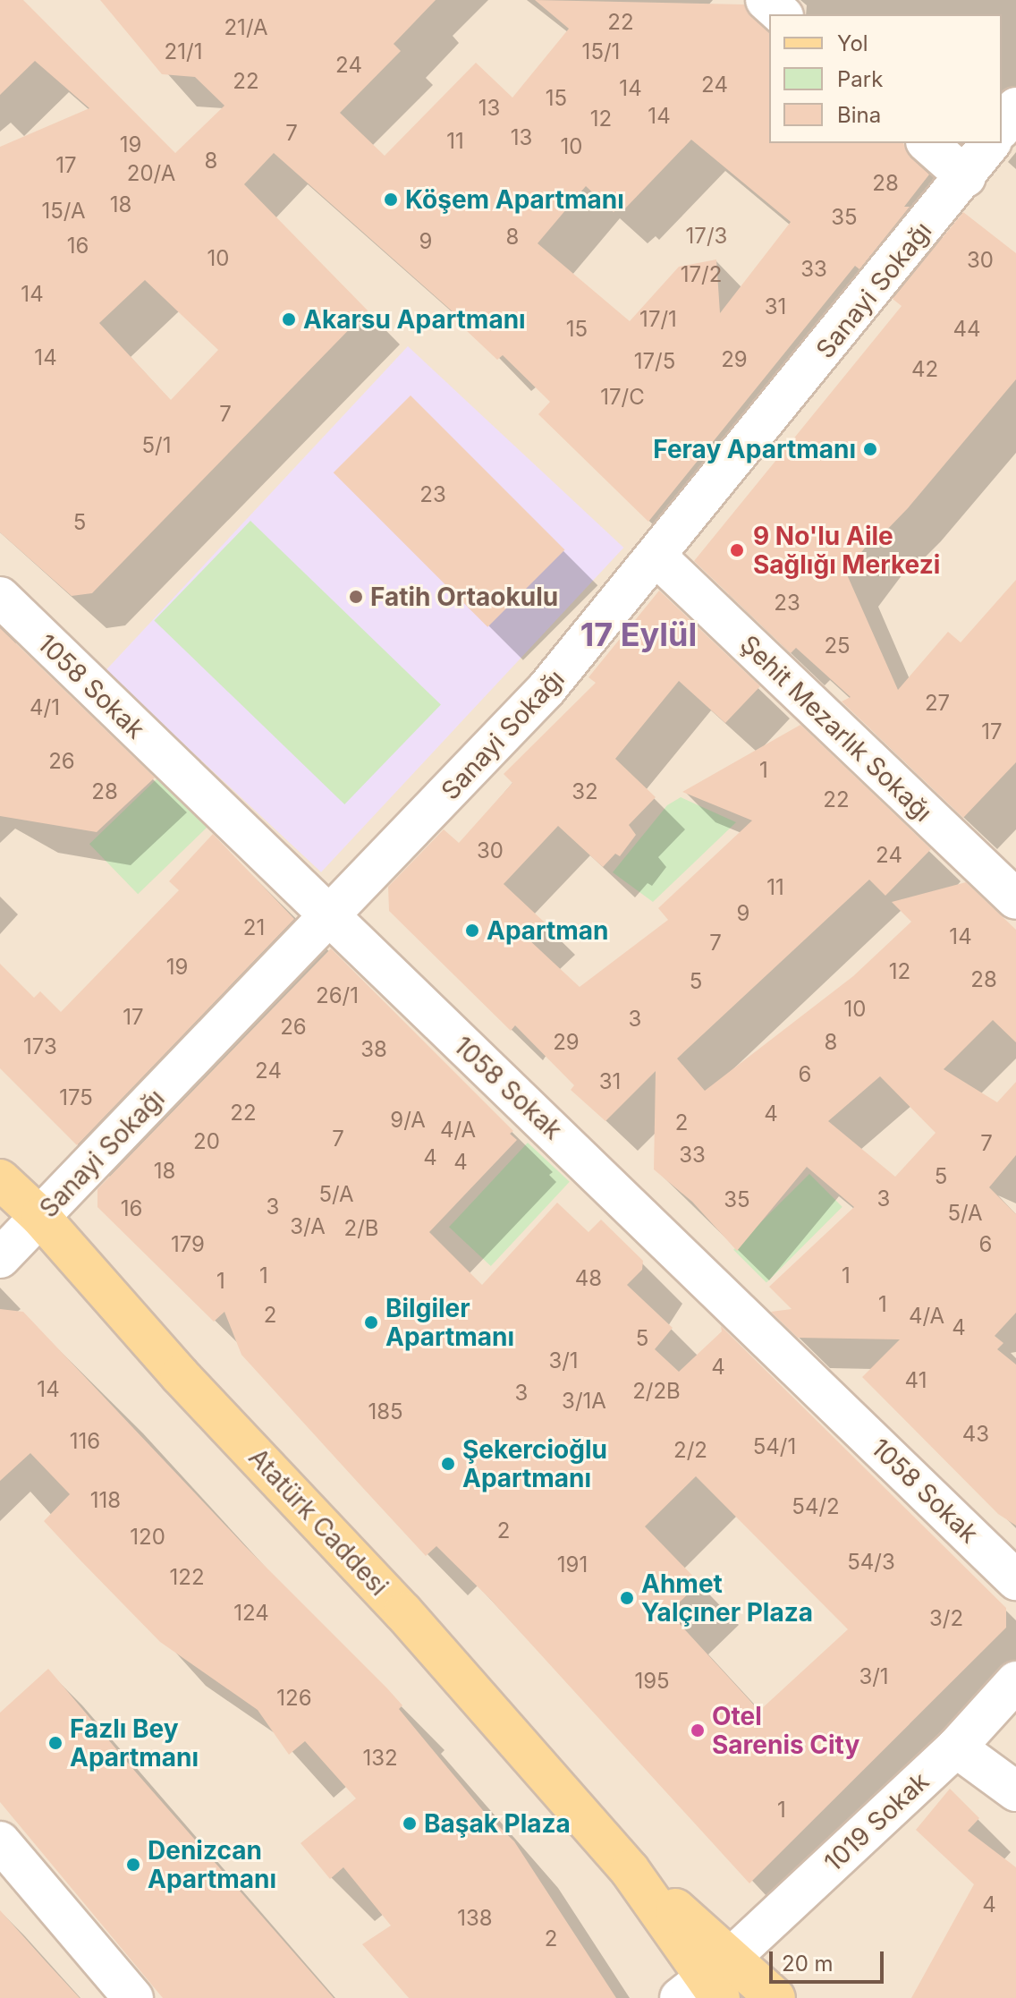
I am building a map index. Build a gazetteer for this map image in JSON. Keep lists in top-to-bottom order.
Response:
{
  "streets": {
    "main road": ["Atatürk Caddesi"],
    "street": [
      "Sanayi Sokağı",
      "1058 Sokak",
      "Şehit Mezarlık Sokağı",
      "1019 Sokak"
    ]
  },
  "crossings": [
    ["Sanayi Sokağı", "1058 Sokak"],
    ["Sanayi Sokağı", "Şehit Mezarlık Sokağı"],
    ["Sanayi Sokağı", "Atatürk Caddesi"],
    ["Atatürk Caddesi", "1019 Sokak"]
  ],
  "districts": ["17 Eylül"],
  "places": [
    "Köşem Apartmanı",
    "Akarsu Apartmanı",
    "Feray Apartmanı",
    "9 No'lu Aile Sağlığı Merkezi",
    "Fatih Ortaokulu",
    "Apartman",
    "Bilgiler Apartmanı",
    "Şekercioğlu Apartmanı",
    "Ahmet Yalçıner Plaza",
    "Otel Sarenis City",
    "Fazlı Bey Apartmanı",
    "Başak Plaza",
    "Denizcan Apartmanı"
  ],
  "house_numbers": [
    "22",
    "21/A",
    "21/1",
    "15/1",
    "24",
    "22",
    "24",
    "14",
    "15",
    "13",
    "14",
    "12",
    "7",
    "13",
    "11",
    "19",
    "10",
    "8",
    "17",
    "20/A",
    "28",
    "18",
    "15/A",
    "35",
    "17/3",
    "8",
    "9",
    "16",
    "10",
    "30",
    "33",
    "17/2",
    "14",
    "31",
    "17/1",
    "15",
    "44",
    "14",
    "29",
    "17/5",
    "42",
    "17/C",
    "7",
    "5/1",
    "23",
    "5",
    "23",
    "25",
    "27",
    "4/1",
    "17",
    "26",
    "1",
    "28",
    "32",
    "22",
    "30",
    "24",
    "11",
    "9",
    "21",
    "14",
    "7",
    "19",
    "12",
    "28",
    "5",
    "26/1",
    "10",
    "17",
    "3",
    "26",
    "29",
    "8",
    "173",
    "38",
    "24",
    "6",
    "31",
    "175",
    "22",
    "4",
    "9/A",
    "2",
    "4/A",
    "7",
    "20",
    "7",
    "33",
    "4",
    "4",
    "18",
    "5",
    "5/A",
    "3",
    "35",
    "3",
    "16",
    "5/A",
    "3/A",
    "2/B",
    "179",
    "6",
    "1",
    "1",
    "48",
    "1",
    "1",
    "2",
    "4/A",
    "4",
    "5",
    "3/1",
    "4",
    "41",
    "14",
    "2/2B",
    "3",
    "3/1A",
    "185",
    "43",
    "116",
    "54/1",
    "2/2",
    "118",
    "54/2",
    "2",
    "120",
    "54/3",
    "191",
    "122",
    "124",
    "3/2",
    "3/1",
    "195",
    "126",
    "132",
    "1",
    "4",
    "138",
    "2"
  ],
  "legend": ["Yol", "Park", "Bina"],
  "scale_bar": "20 m"
}
